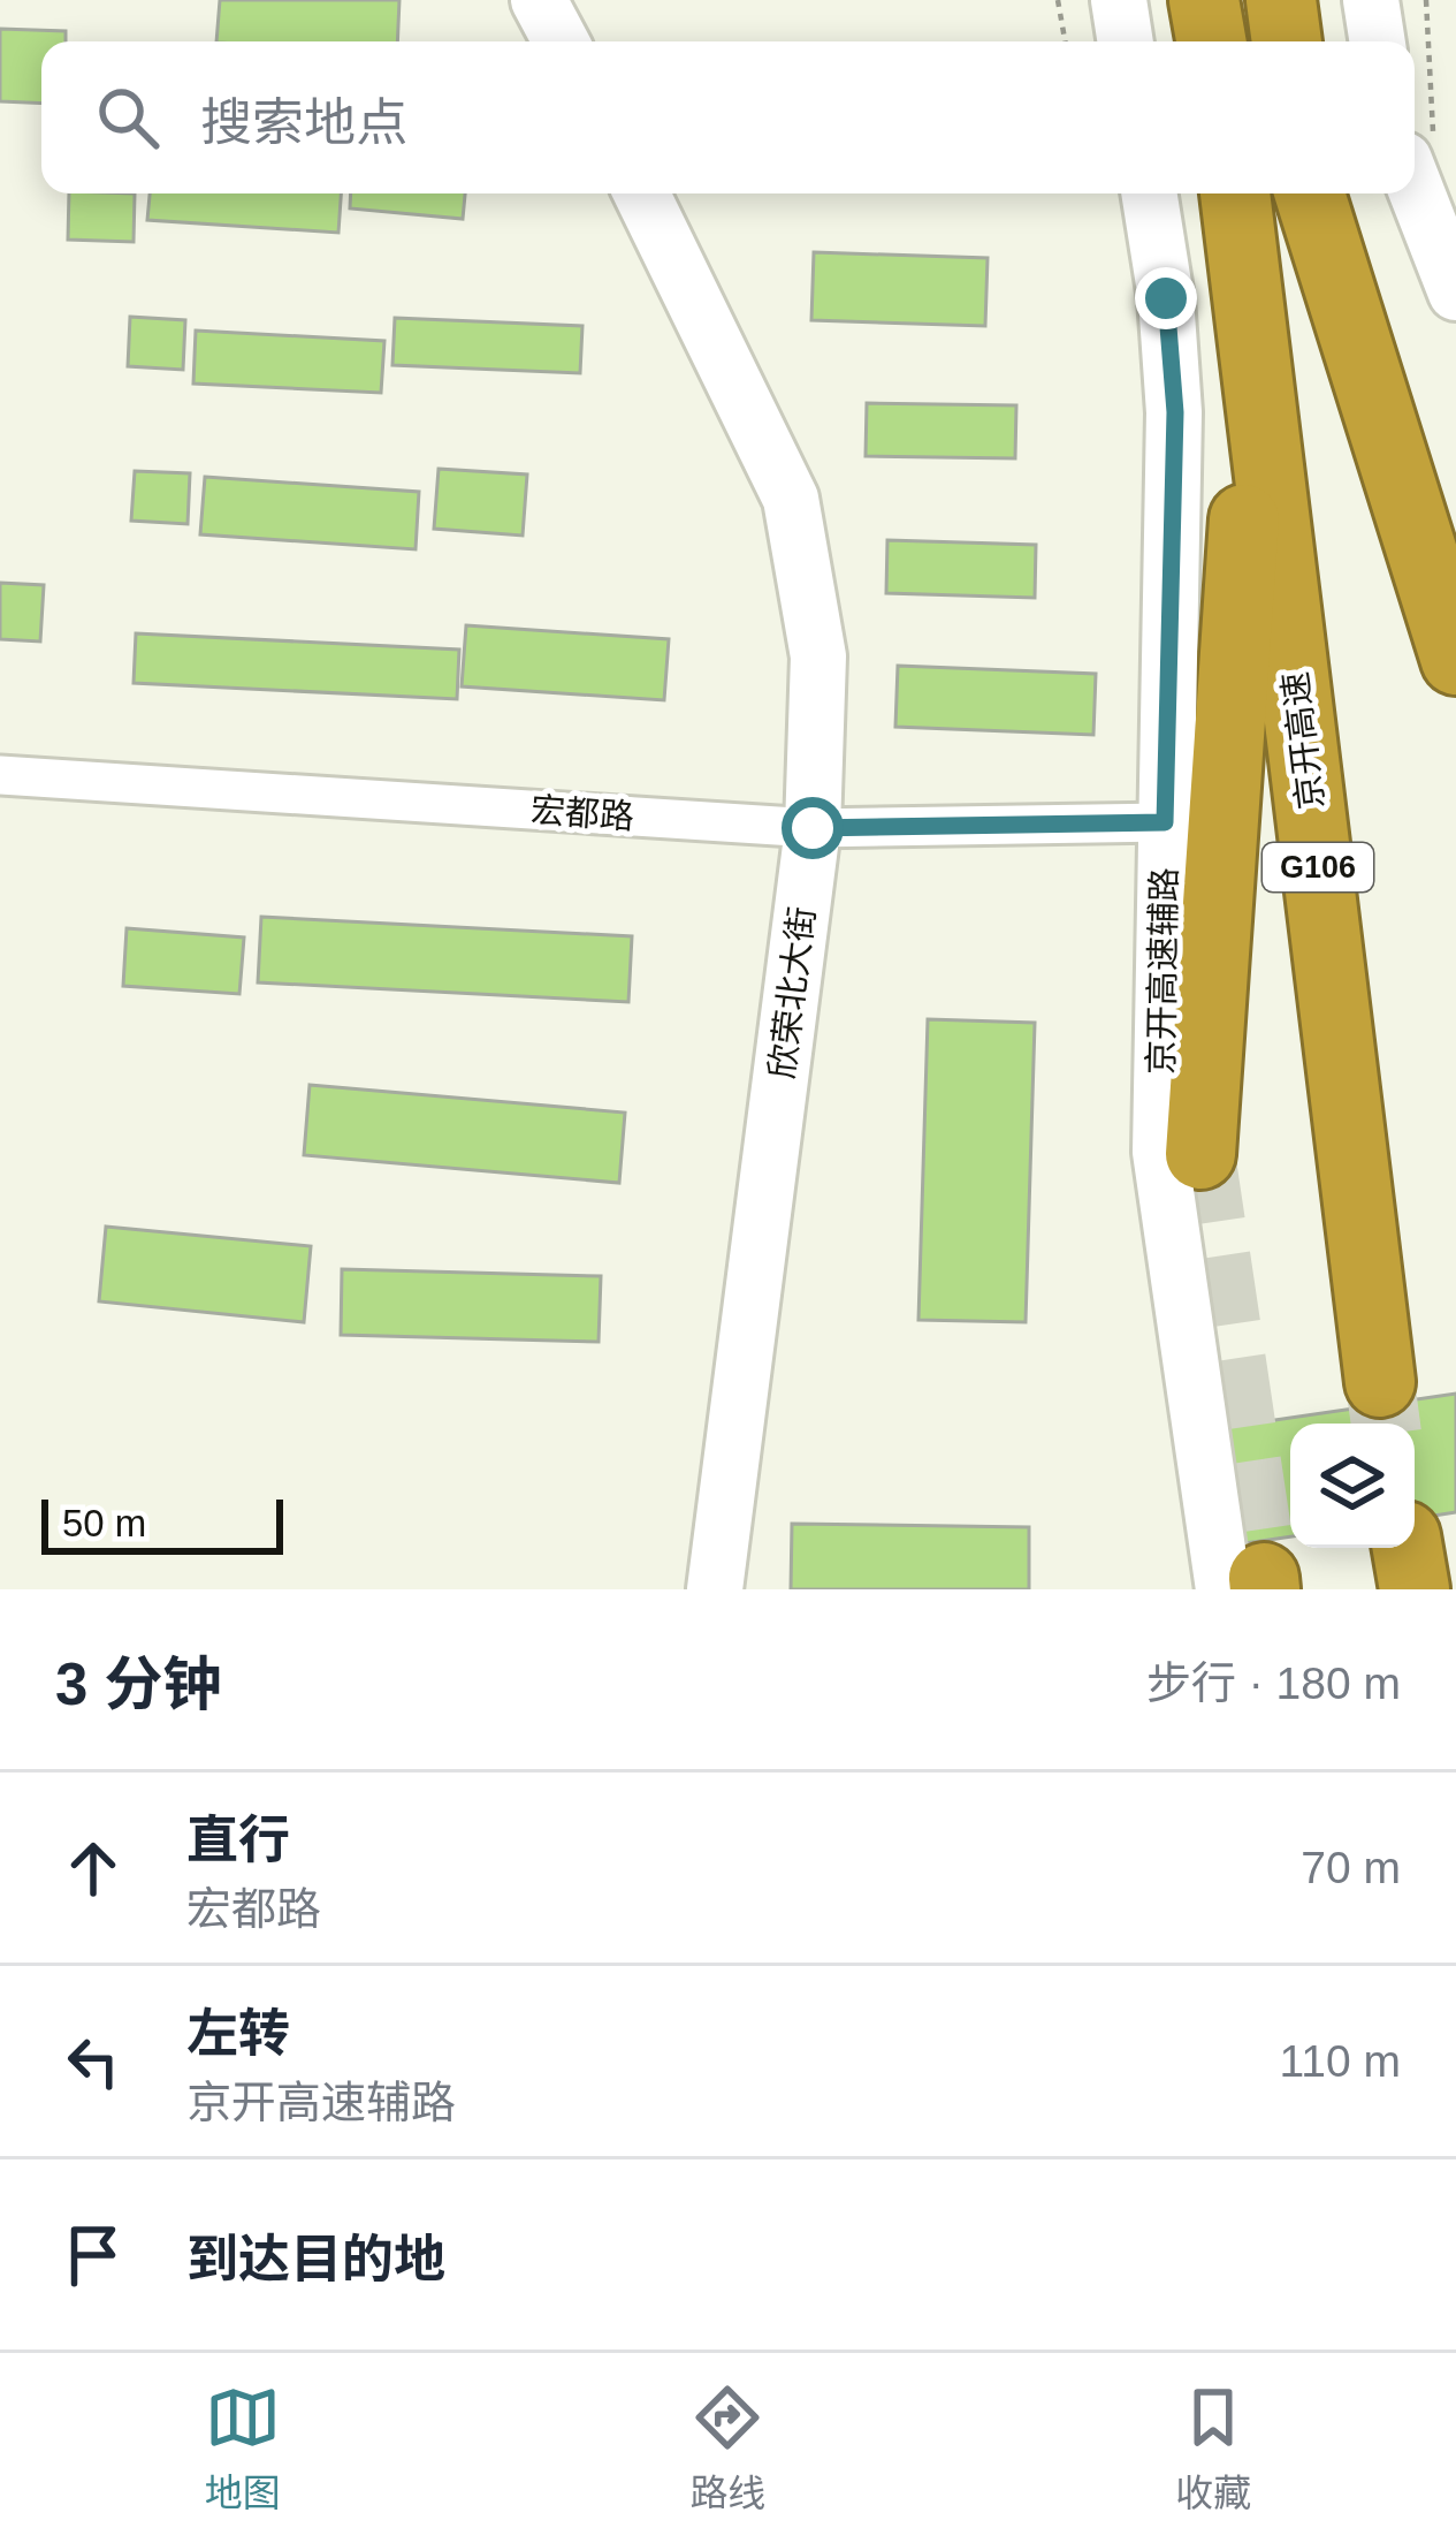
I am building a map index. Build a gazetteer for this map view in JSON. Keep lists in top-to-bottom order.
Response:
{
  "streets": {
    "highway": ["京开高速", "G106"],
    "main road": ["京开高速辅路", "欣荣北大街"],
    "street": ["宏都路"]
  },
  "crossings": [
    ["宏都路", "京开高速辅路"],
    ["宏都路", "欣荣北大街"]
  ],
  "scale_bar": "50 m",
  "page": {
    "search": "搜索地点",
    "scale": "50 m",
    "heading": ["3 分钟", "步行 · 180 m"],
    "list": [
      ["直行", "宏都路", "70 m"],
      ["左转", "京开高速辅路", "110 m"],
      "到达目的地"
    ],
    "nav": ["地图", "路线", "收藏"]
  }
}
